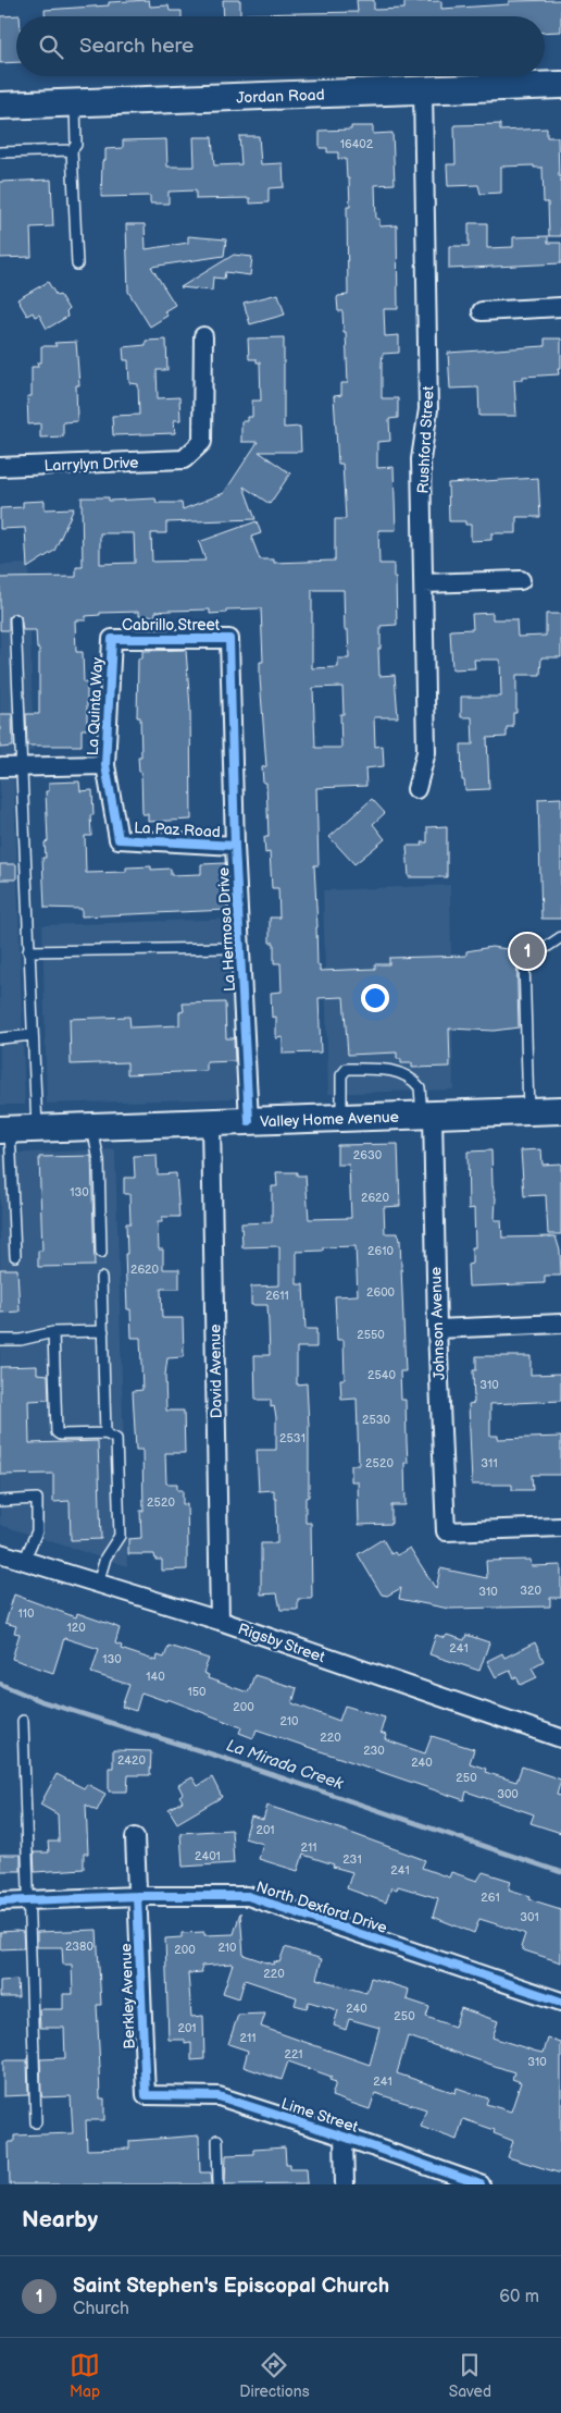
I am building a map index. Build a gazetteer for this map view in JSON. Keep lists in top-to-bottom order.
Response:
{
  "streets": {
    "street": [
      "Jordan Road",
      "Rushford Street",
      "Larrylyn Drive",
      "Cabrillo Street",
      "La Quinta Way",
      "La Paz Road",
      "La Hermosa Drive",
      "Valley Home Avenue",
      "Johnson Avenue",
      "David Avenue",
      "Rigsby Street",
      "North Dexford Drive",
      "Berkley Avenue",
      "Lime Street"
    ]
  },
  "crossings": [
    ["Jordan Road", "Rushford Street"],
    ["Cabrillo Street", "La Quinta Way"],
    ["Cabrillo Street", "La Hermosa Drive"],
    ["La Quinta Way", "La Paz Road"],
    ["La Paz Road", "La Hermosa Drive"],
    ["La Hermosa Drive", "Valley Home Avenue"],
    ["Valley Home Avenue", "Johnson Avenue"],
    ["Valley Home Avenue", "David Avenue"],
    ["David Avenue", "Rigsby Street"],
    ["North Dexford Drive", "Berkley Avenue"],
    ["Berkley Avenue", "Lime Street"]
  ],
  "water": ["La Mirada Creek"],
  "house_numbers": [
    "16402",
    "2630",
    "130",
    "2620",
    "2610",
    "2620",
    "2600",
    "2611",
    "2550",
    "2540",
    "310",
    "2530",
    "2531",
    "2520",
    "311",
    "2520",
    "320",
    "310",
    "110",
    "120",
    "241",
    "130",
    "140",
    "150",
    "200",
    "210",
    "220",
    "230",
    "2420",
    "240",
    "250",
    "300",
    "201",
    "211",
    "2401",
    "231",
    "241",
    "261",
    "301",
    "2380",
    "210",
    "200",
    "220",
    "240",
    "250",
    "201",
    "211",
    "221",
    "310",
    "241"
  ],
  "page": {
    "search": "Search here",
    "pins": "1",
    "heading": "Nearby",
    "list": [
      {
        "mark": "1",
        "name": "Saint Stephen's Episcopal Church",
        "note": "Church",
        "value": "60 m"
      }
    ],
    "nav": ["Map", "Directions", "Saved"]
  }
}
